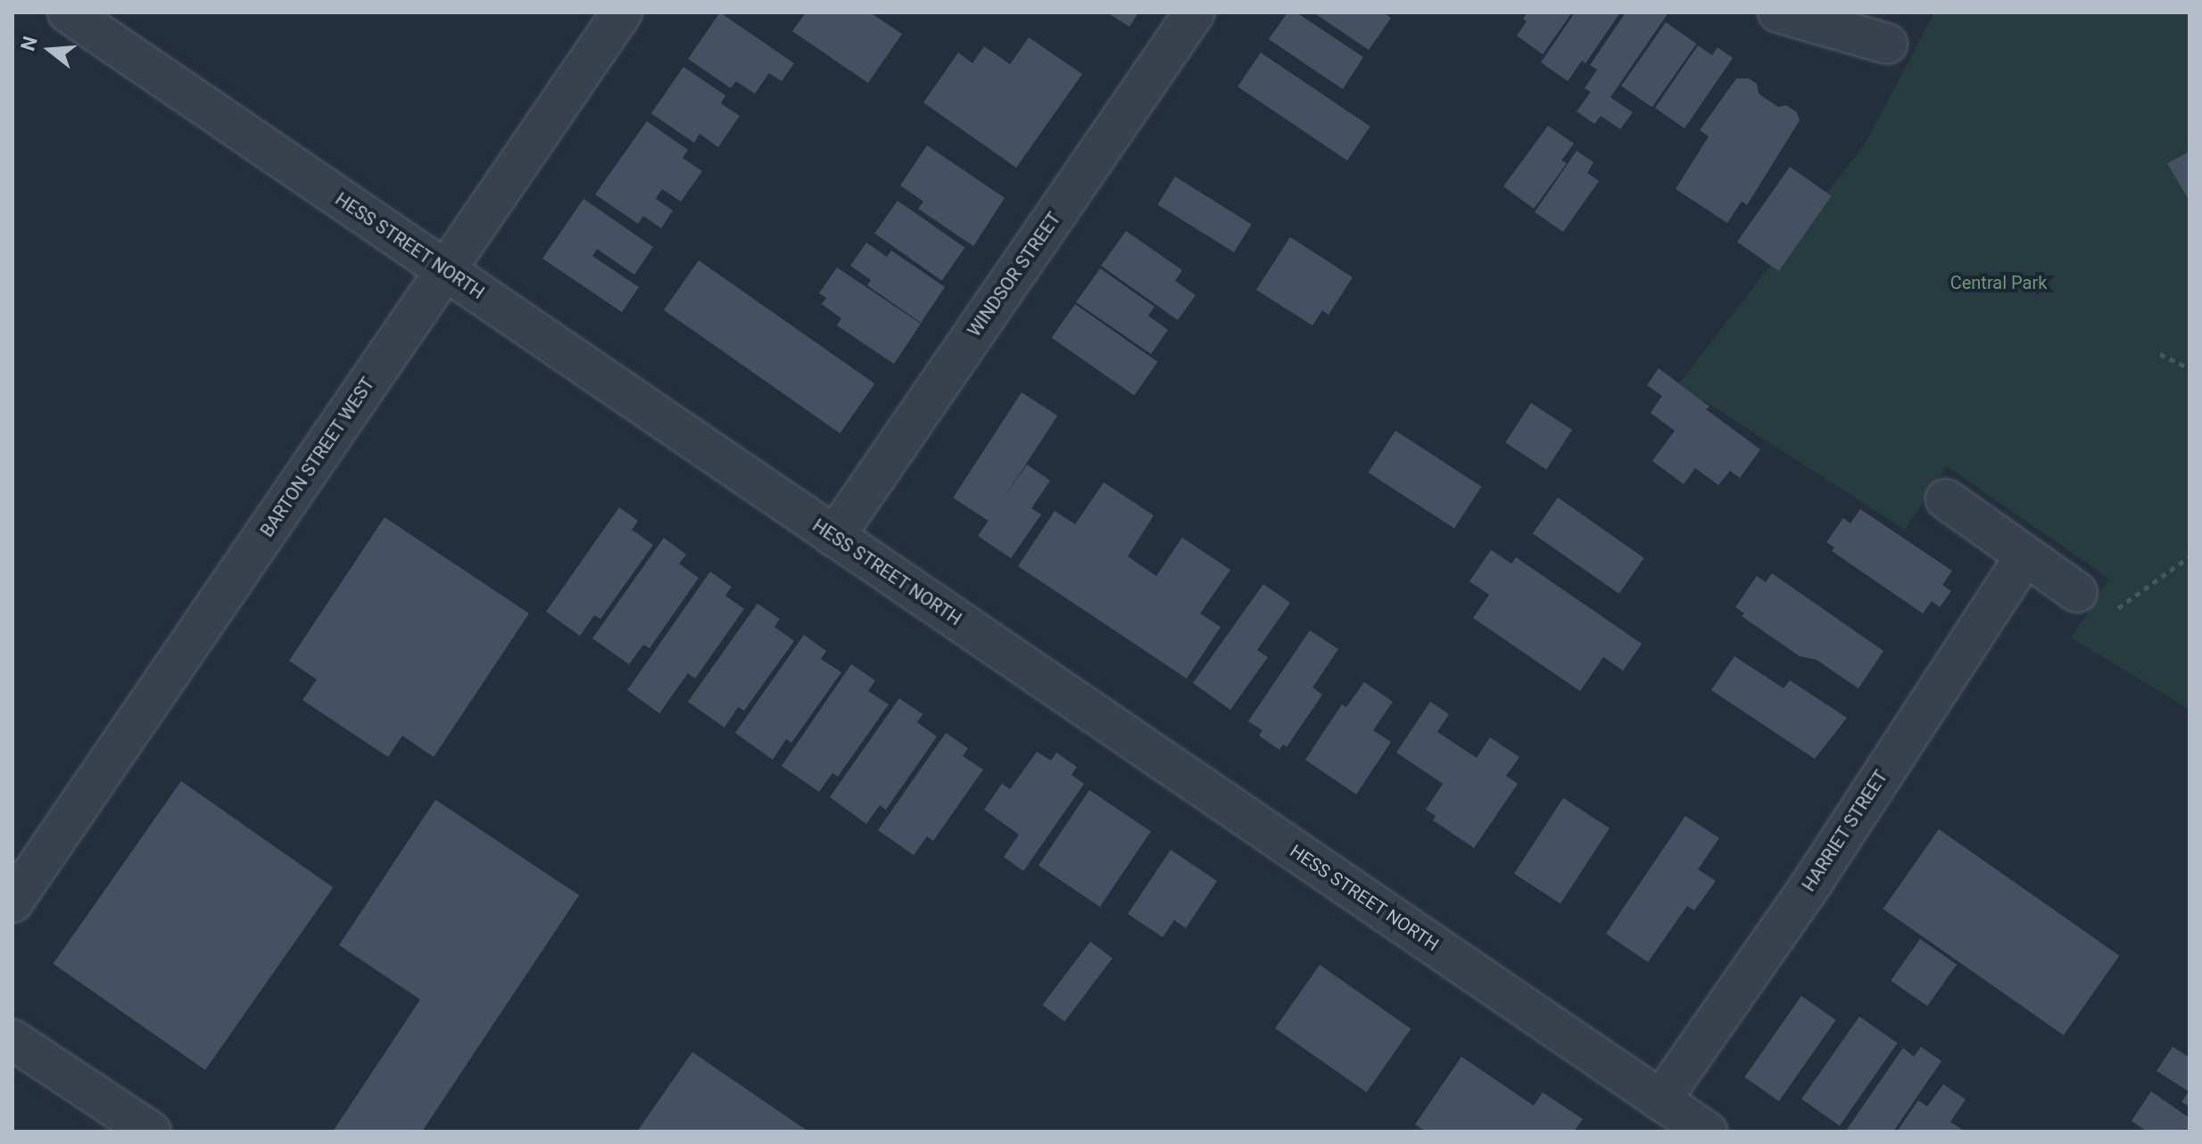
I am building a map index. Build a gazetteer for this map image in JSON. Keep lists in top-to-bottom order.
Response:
{
  "streets": {
    "street": [
      "HESS STREET NORTH",
      "WINDSOR STREET",
      "BARTON STREET WEST",
      "HARRIET STREET"
    ]
  },
  "crossings": [
    ["HESS STREET NORTH", "WINDSOR STREET"],
    ["HESS STREET NORTH", "BARTON STREET WEST"],
    ["HESS STREET NORTH", "HARRIET STREET"]
  ],
  "parks": ["Central Park"],
  "north": "left"
}
